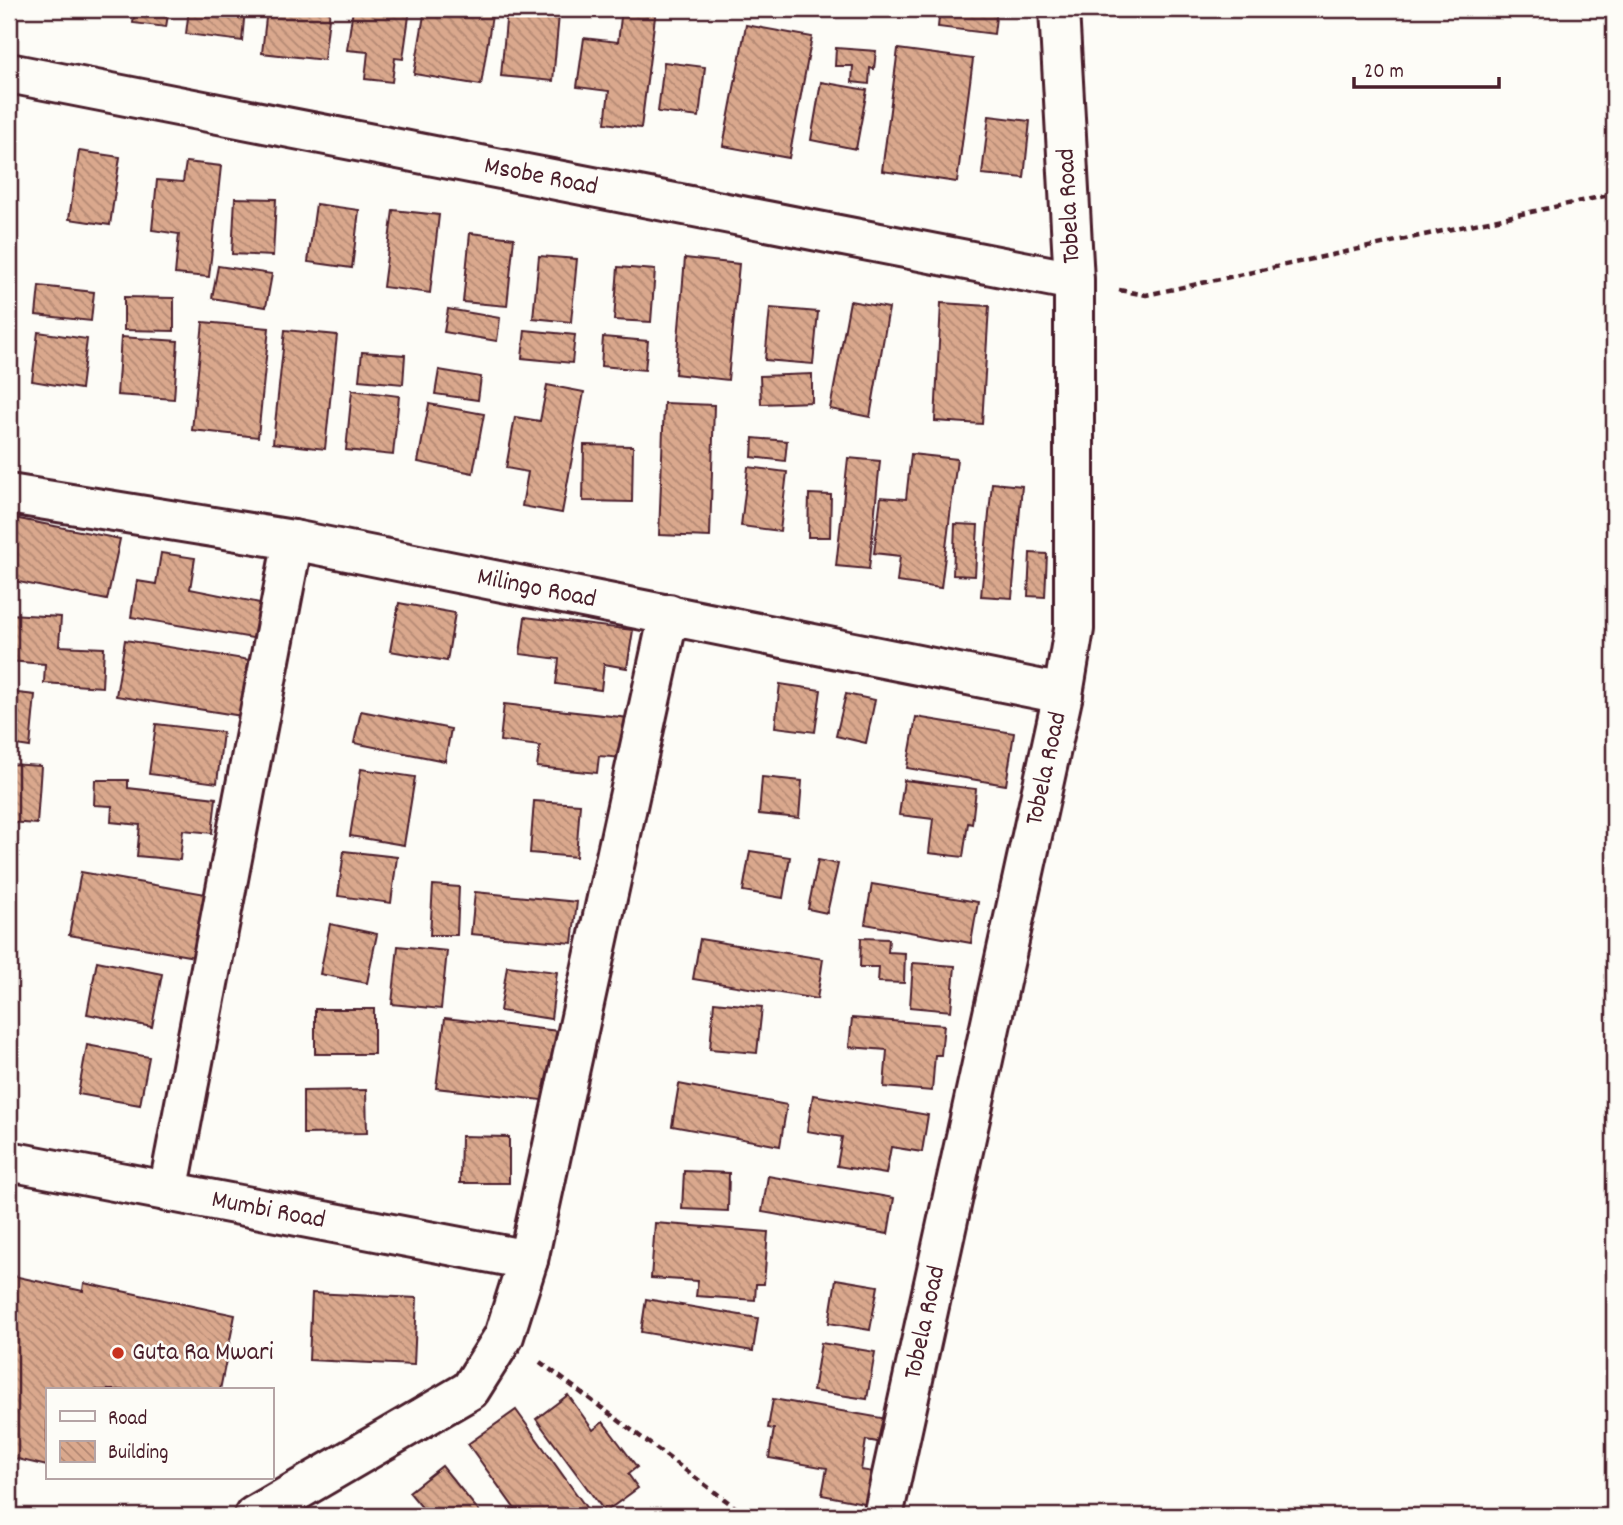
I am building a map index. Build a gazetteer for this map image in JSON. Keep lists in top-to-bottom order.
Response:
{
  "streets": {
    "street": [
      "Msobe Road",
      "Tobela Road",
      "Milingo Road",
      "Mumbi Road"
    ]
  },
  "crossings": [
    ["Msobe Road", "Tobela Road"],
    ["Tobela Road", "Milingo Road"]
  ],
  "places": ["Guta Ra Mwari"],
  "legend": ["Road", "Building"],
  "scale_bar": "20 m"
}
